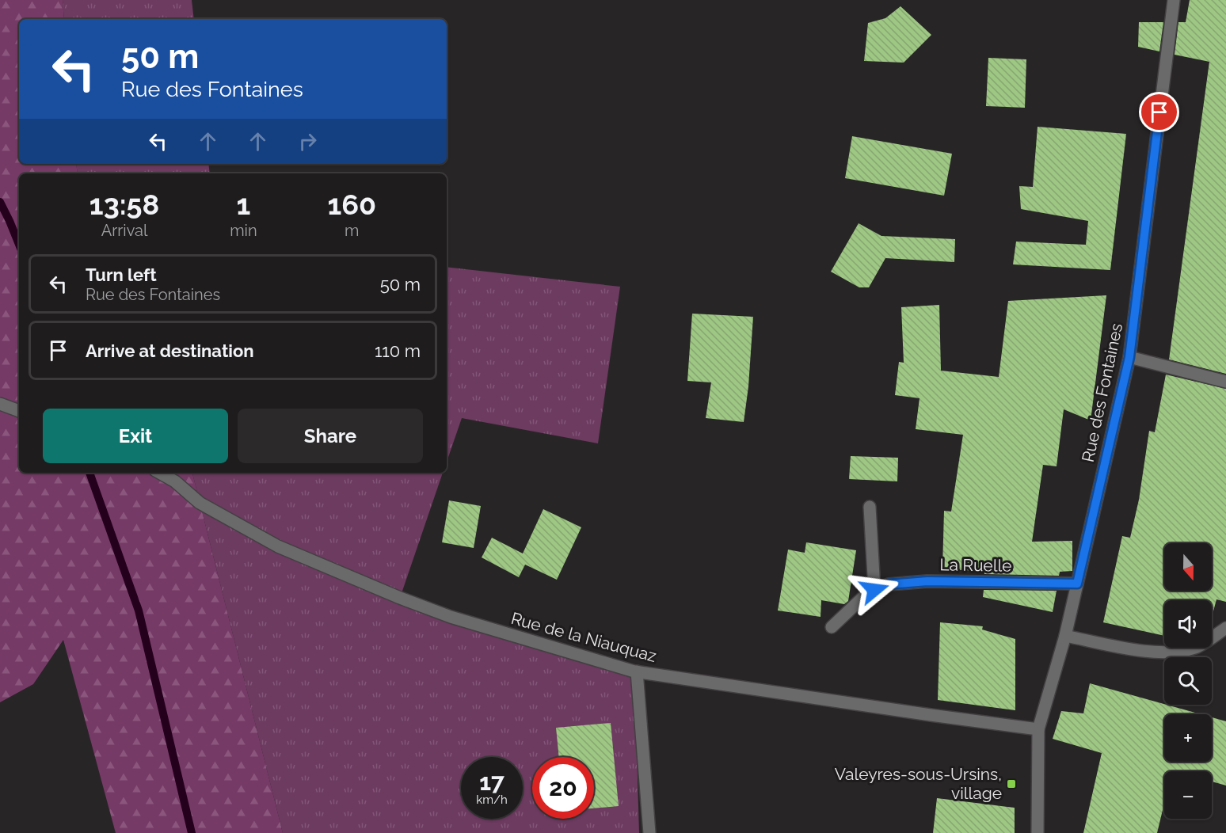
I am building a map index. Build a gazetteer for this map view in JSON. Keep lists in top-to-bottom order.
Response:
{
  "streets": {
    "street": ["Rue des Fontaines", "La Ruelle", "Rue de la Niauquaz"]
  },
  "crossings": [
    ["Rue des Fontaines", "La Ruelle"],
    ["Rue des Fontaines", "Rue de la Niauquaz"]
  ],
  "places": {
    "transit": ["Valeyres-sous-Ursins, village"]
  },
  "north": "bottom",
  "page": {
    "turn": ["50 m", "Rue des Fontaines"],
    "eta": [
      "13:58",
      "Arrival",
      "1",
      "min",
      "160",
      "m"
    ],
    "list": [
      {
        "name": "Turn left",
        "note": "Rue des Fontaines",
        "value": "50 m"
      },
      {
        "name": "Arrive at destination",
        "value": "110 m"
      }
    ],
    "buttons": ["Exit", "Share"],
    "map_buttons": ["+", "−"],
    "speed": "17 km/h",
    "limit": "20"
  }
}
